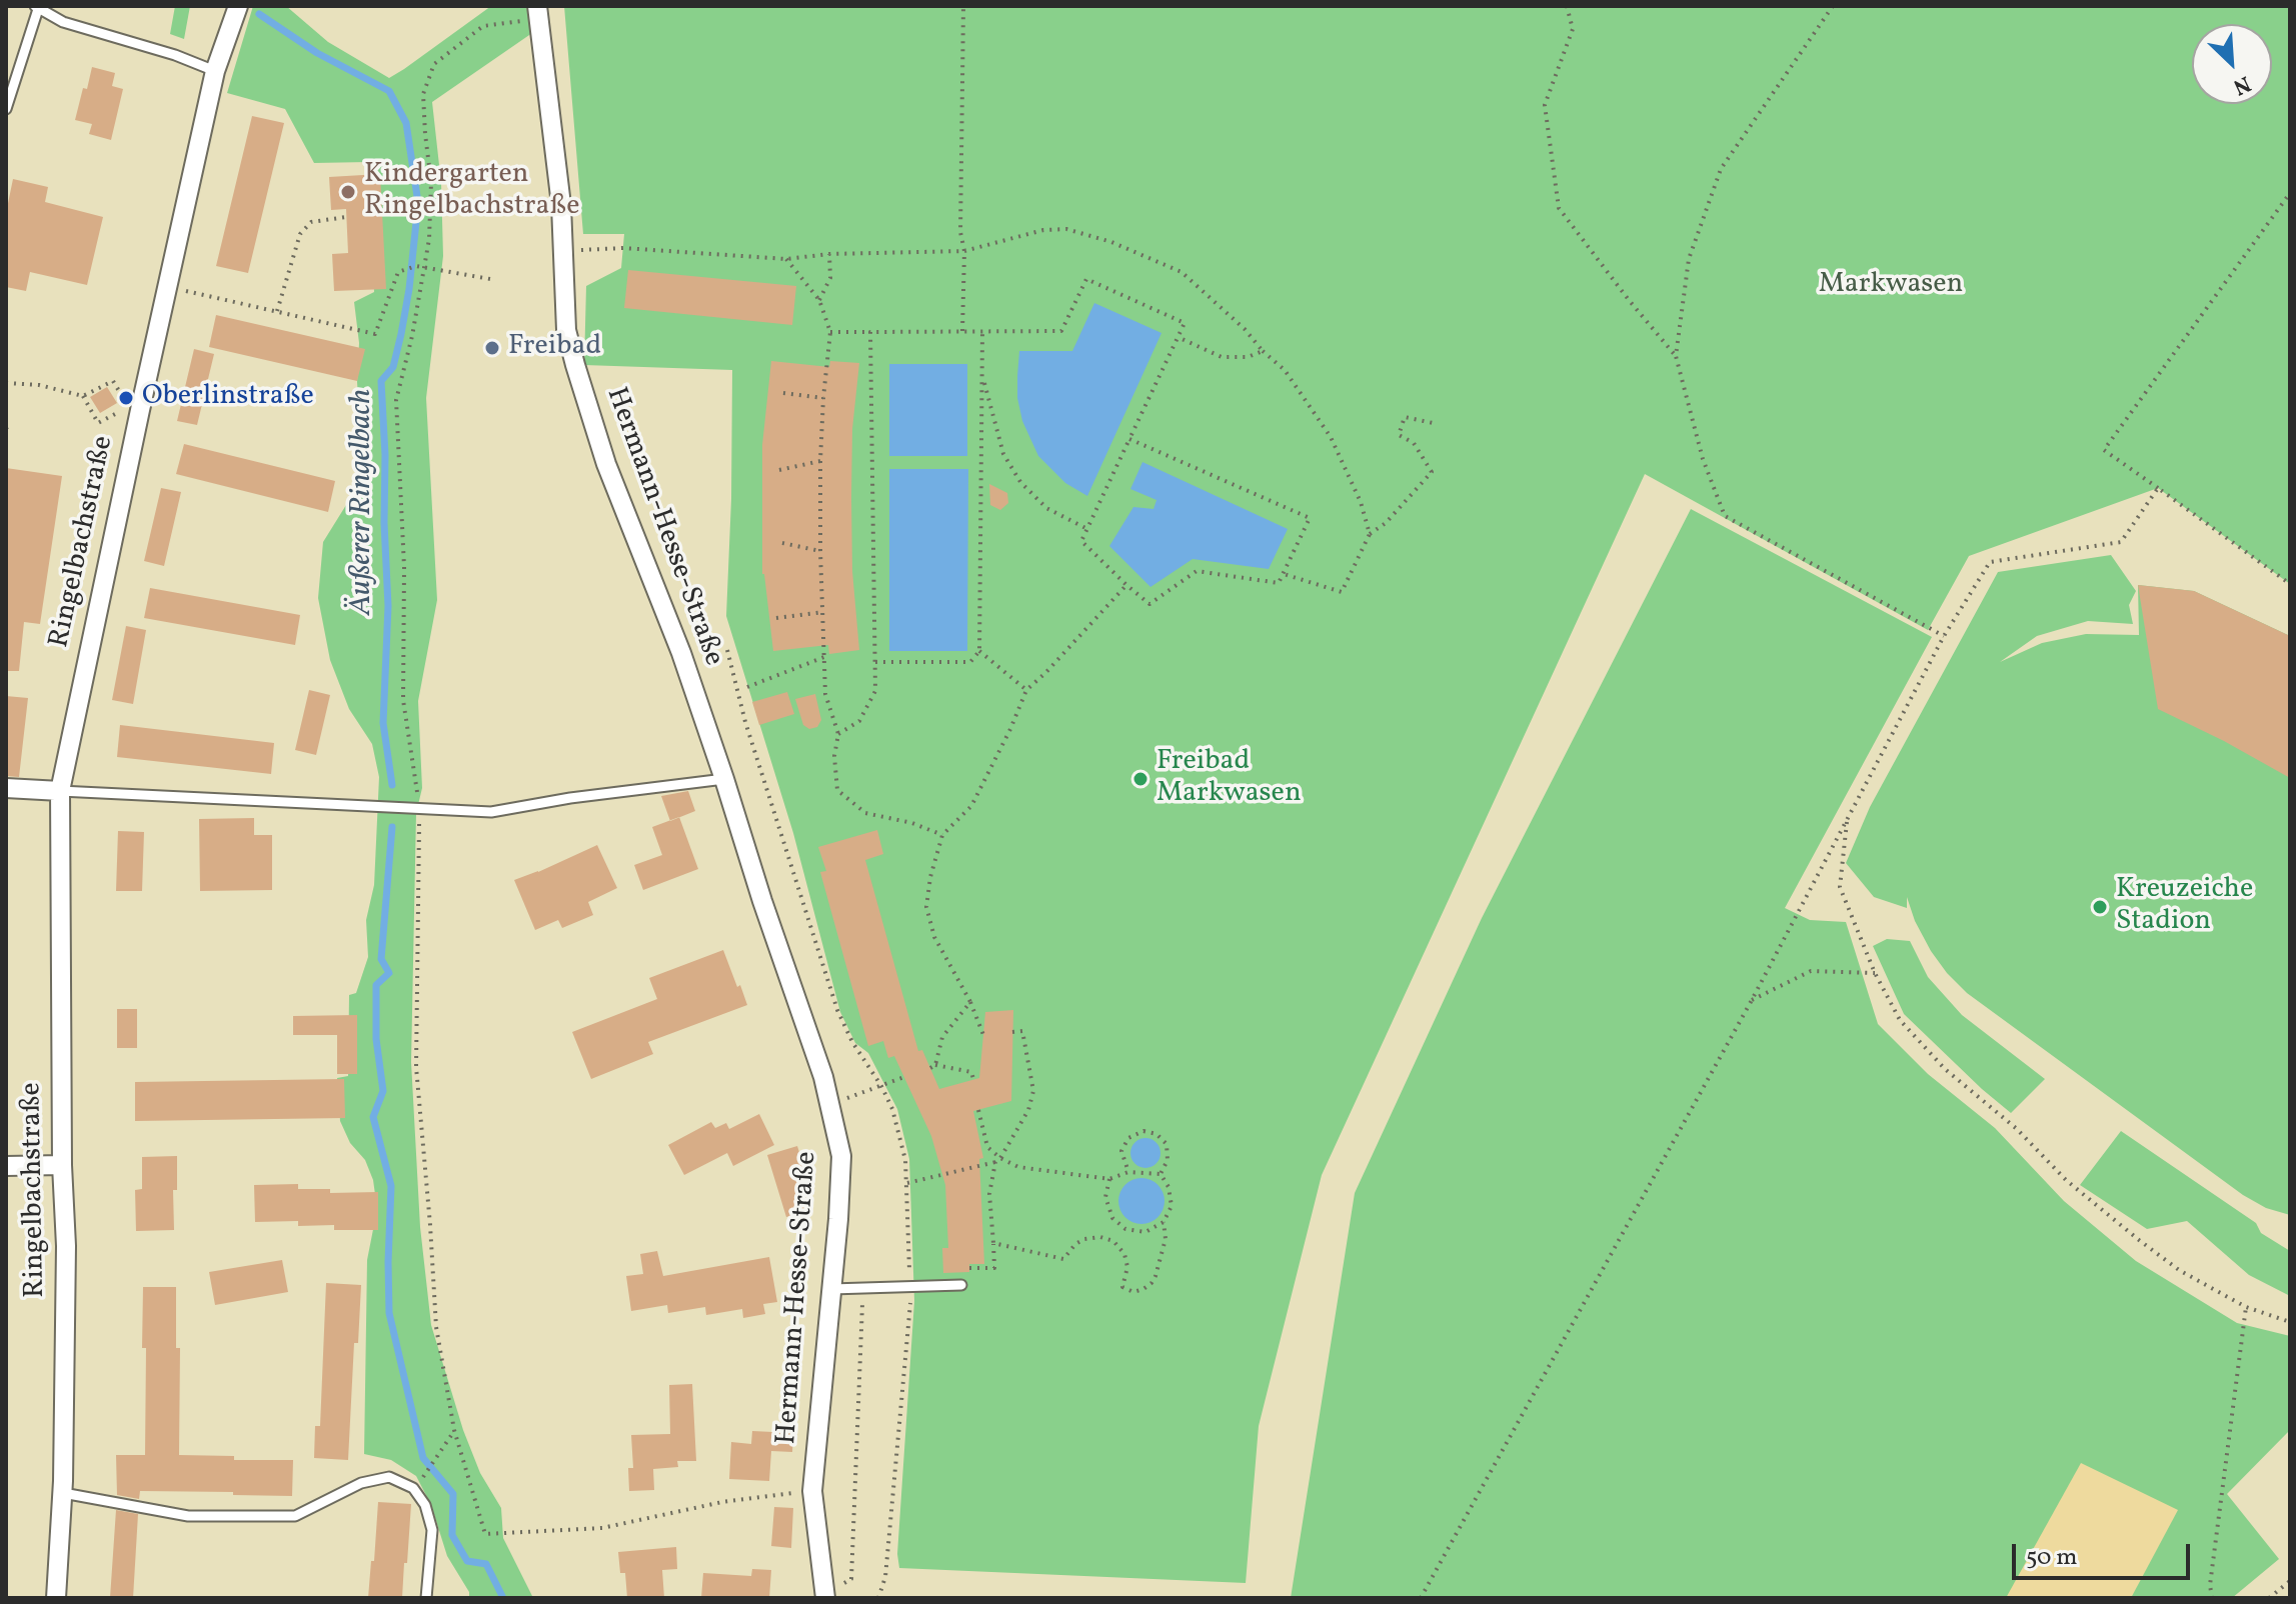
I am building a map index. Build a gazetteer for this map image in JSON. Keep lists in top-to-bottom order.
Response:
{
  "streets": {
    "street": ["Hermann-Hesse-Straße", "Ringelbachstraße"]
  },
  "water": ["Äußerer Ringelbach"],
  "parks": ["Markwasen"],
  "places": [
    "Kindergarten Ringelbachstraße",
    "Freibad",
    "Oberlinstraße",
    "Freibad Markwasen",
    "Kreuzeiche Stadion"
  ],
  "scale_bar": "50 m",
  "north": "bottom right"
}
